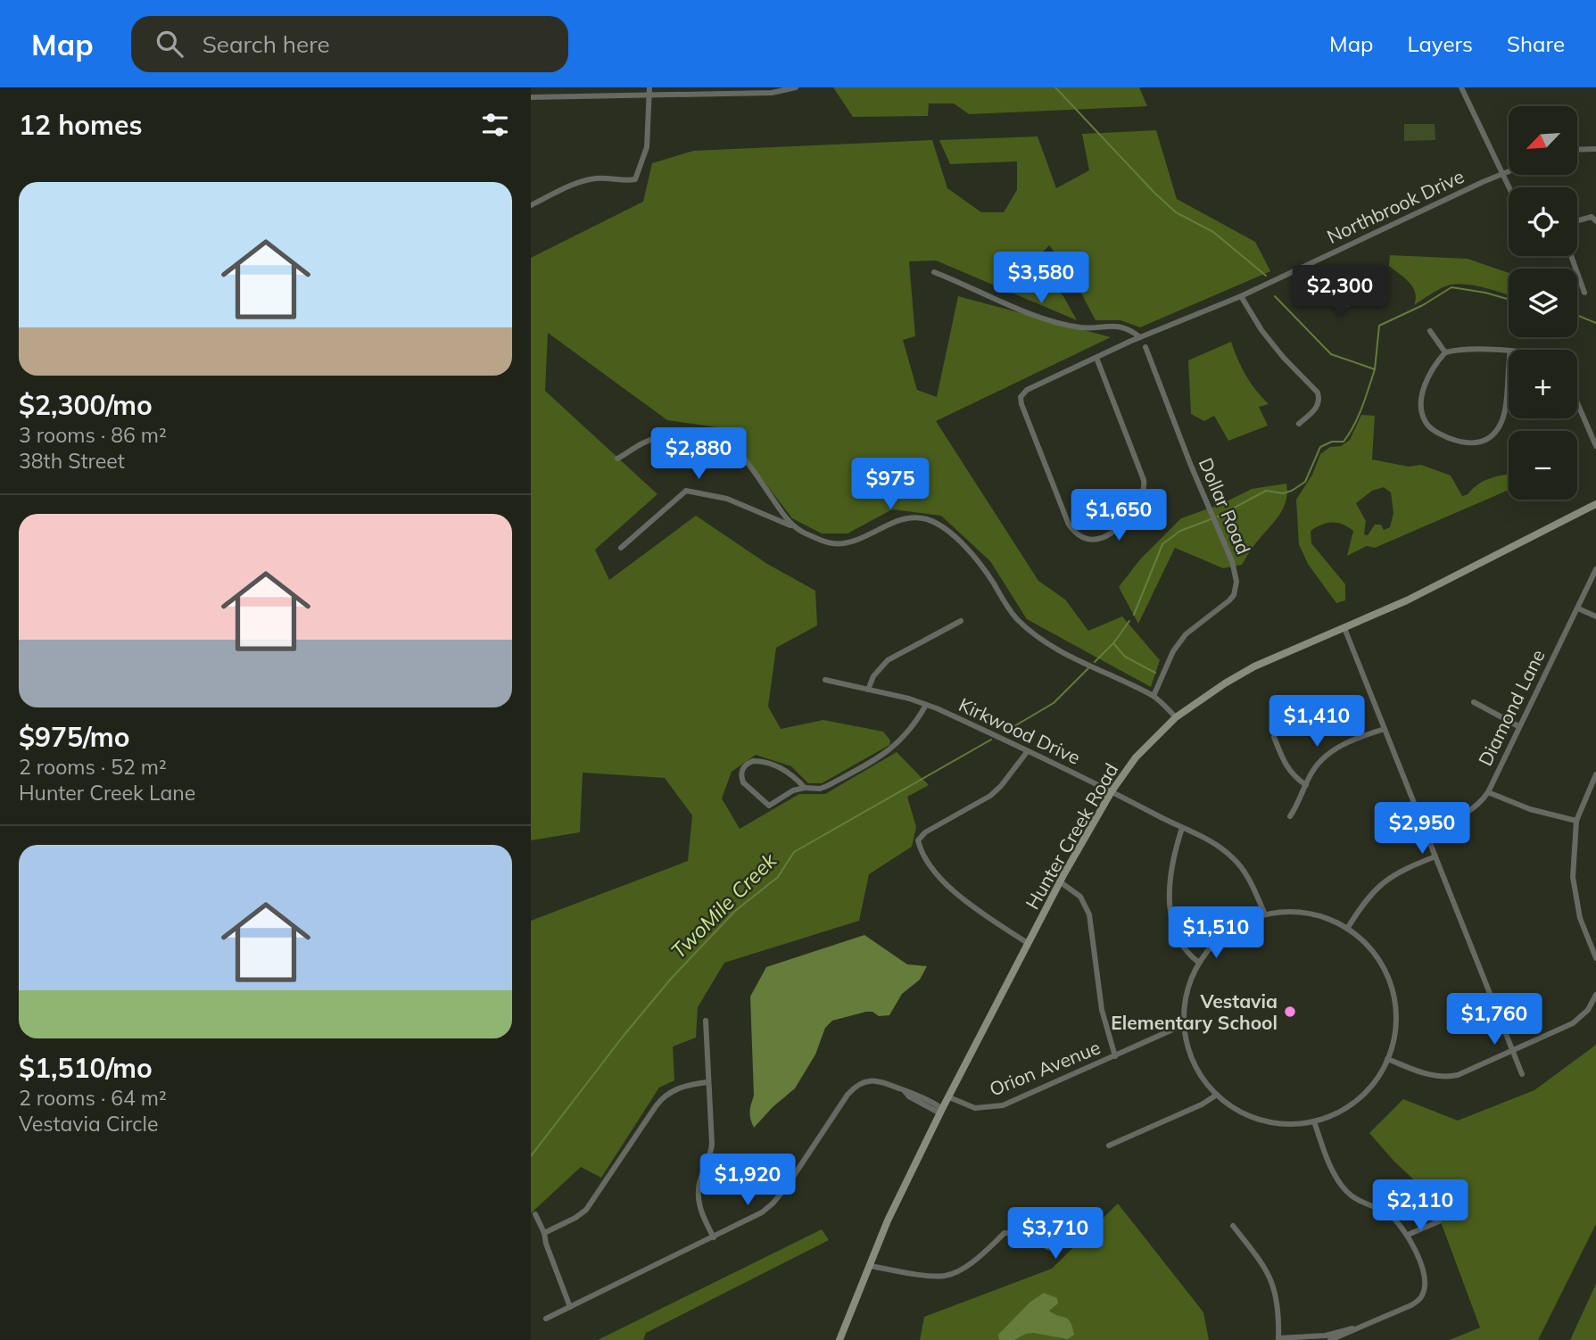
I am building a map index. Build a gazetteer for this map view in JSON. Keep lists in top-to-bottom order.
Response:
{
  "streets": {
    "main road": ["Hunter Creek Road"],
    "street": [
      "Northbrook Drive",
      "Dollar Road",
      "Diamond Lane",
      "Kirkwood Drive",
      "Orion Avenue"
    ]
  },
  "crossings": [
    ["Kirkwood Drive", "Hunter Creek Road"],
    ["Kirkwood Drive", "Orion Avenue"],
    ["Hunter Creek Road", "Orion Avenue"]
  ],
  "water": ["TwoMile Creek"],
  "places": ["Vestavia Elementary School"],
  "north": "bottom left",
  "page": {
    "header": "Map",
    "search": "Search here",
    "nav": ["Map", "Layers", "Share"],
    "heading": "12 homes",
    "map_buttons": ["+", "−"],
    "list": [
      {
        "name": "$2,300/mo",
        "note": "3 rooms · 86 m² · 38th Street"
      },
      {
        "name": "$975/mo",
        "note": "2 rooms · 52 m² · Hunter Creek Lane"
      },
      {
        "name": "$1,510/mo",
        "note": "2 rooms · 64 m² · Vestavia Circle"
      }
    ],
    "price": [
      "$3,580",
      "$2,300",
      "$2,880",
      "$975",
      "$1,650",
      "$1,410",
      "$2,950",
      "$1,510",
      "$1,760",
      "$1,920",
      "$2,110",
      "$3,710"
    ]
  }
}
